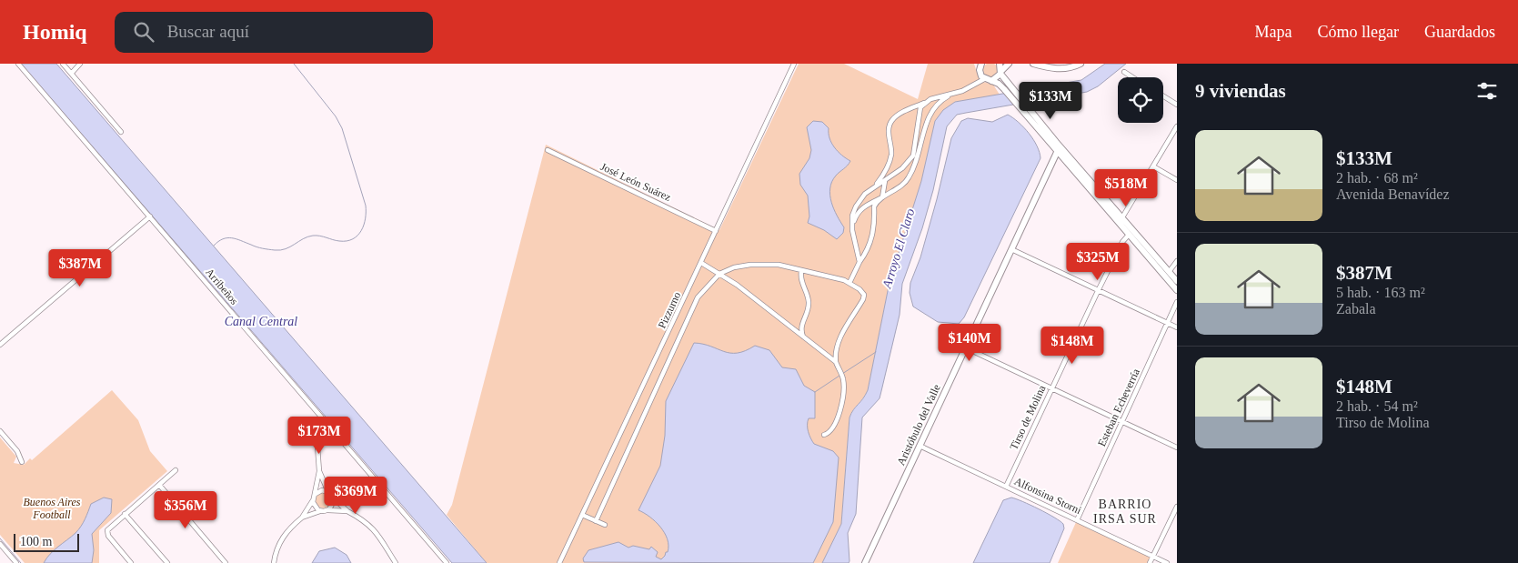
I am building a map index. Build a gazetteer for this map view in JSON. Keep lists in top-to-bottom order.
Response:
{
  "streets": {
    "main road": ["Aristóbulo del Valle"],
    "street": [
      "José León Suárez",
      "Arribeños",
      "Pizzurno",
      "Esteban Echeverría",
      "Tirso de Molina",
      "Alfonsina Storni"
    ]
  },
  "crossings": [
    ["José León Suárez", "Pizzurno"],
    ["Esteban Echeverría", "Alfonsina Storni"],
    ["Tirso de Molina", "Alfonsina Storni"],
    ["Aristóbulo del Valle", "Alfonsina Storni"]
  ],
  "districts": ["BARRIO IRSA SUR"],
  "water": ["Arroyo El Claro", "Canal Central"],
  "parks": ["Buenos Aires Football"],
  "scale_bar": "100 m",
  "page": {
    "header": "Homiq",
    "search": "Buscar aquí",
    "nav": ["Mapa", "Cómo llegar", "Guardados"],
    "heading": "9 viviendas",
    "price": [
      "$133M",
      "$518M",
      "$325M",
      "$387M",
      "$140M",
      "$148M",
      "$173M",
      "$369M",
      "$356M"
    ],
    "list": [
      {
        "name": "$133M",
        "note": "2 hab. · 68 m² · Avenida Benavídez"
      },
      {
        "name": "$387M",
        "note": "5 hab. · 163 m² · Zabala"
      },
      {
        "name": "$148M",
        "note": "2 hab. · 54 m² · Tirso de Molina"
      }
    ],
    "scale": "100 m"
  }
}
